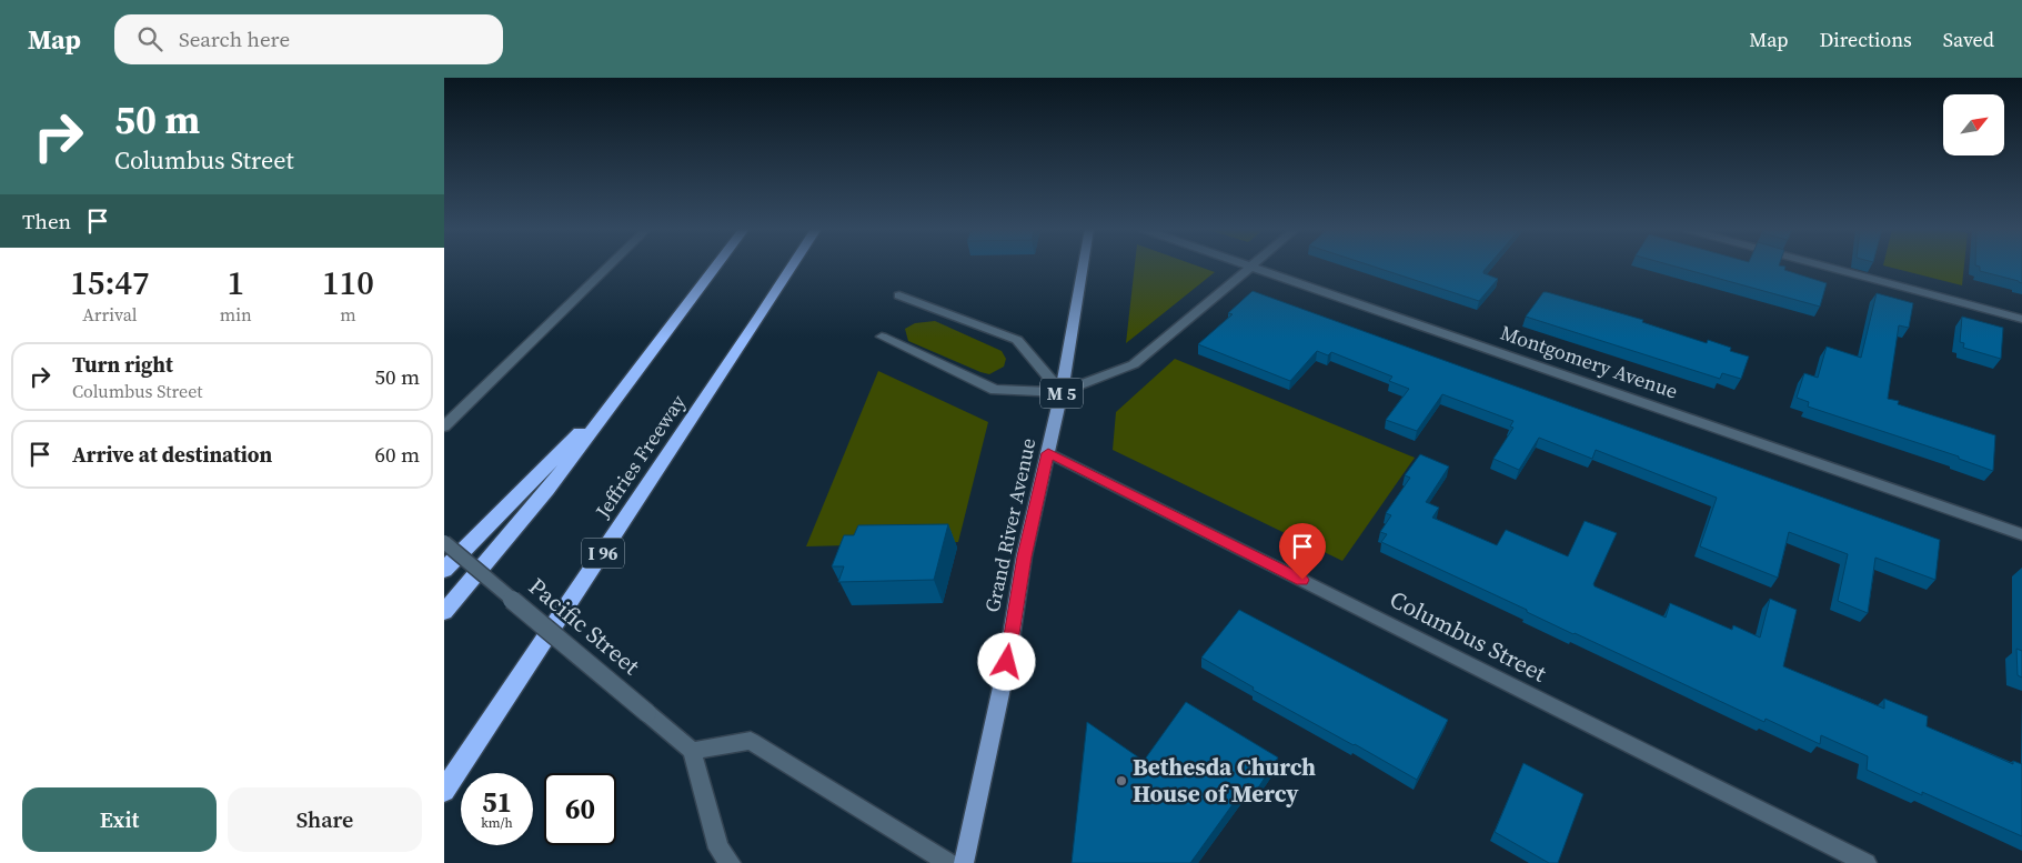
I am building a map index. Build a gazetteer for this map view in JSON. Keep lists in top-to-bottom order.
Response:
{
  "streets": {
    "highway": ["Jeffries Freeway", "I 96"],
    "main road": ["M 5", "Grand River Avenue"],
    "street": ["Montgomery Avenue", "Pacific Street", "Columbus Street"]
  },
  "crossings": [
    ["Grand River Avenue", "Columbus Street"]
  ],
  "places": ["Bethesda Church House of Mercy"],
  "north": "top right",
  "page": {
    "header": "Map",
    "search": "Search here",
    "nav": ["Map", "Directions", "Saved"],
    "turn": ["50 m", "Columbus Street"],
    "then": "Then",
    "eta": [
      "15:47",
      "Arrival",
      "1",
      "min",
      "110",
      "m"
    ],
    "list": [
      {
        "name": "Turn right",
        "note": "Columbus Street",
        "value": "50 m"
      },
      {
        "name": "Arrive at destination",
        "value": "60 m"
      }
    ],
    "speed": "51 km/h",
    "limit": "60",
    "buttons": ["Exit", "Share"]
  }
}
